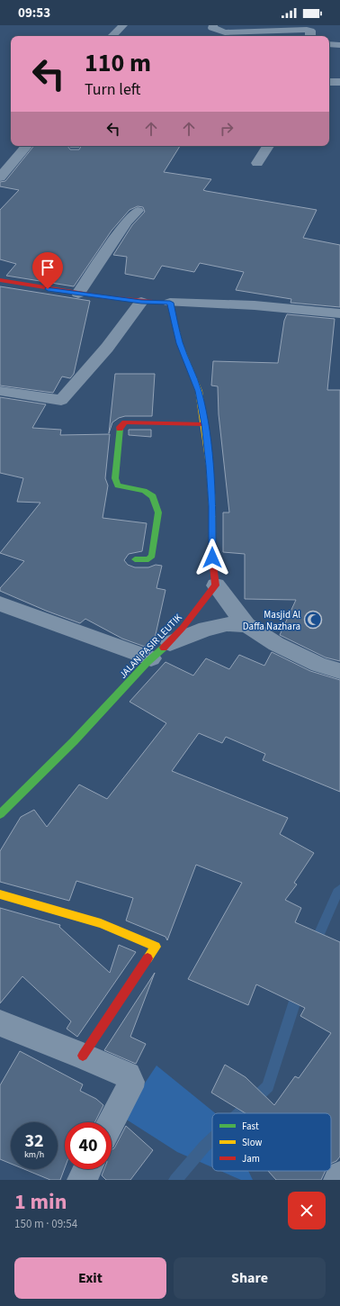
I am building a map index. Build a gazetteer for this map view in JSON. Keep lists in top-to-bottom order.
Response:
{
  "streets": {
    "street": ["JALAN PASIR LEUTIK"]
  },
  "places": {
    "mosque": ["Masjid Al Daffa Nazhara"]
  },
  "legend": ["Fast", "Slow", "Jam"],
  "page": {
    "status": "09:53",
    "turn": ["110 m", "Turn left"],
    "speed": "32 km/h",
    "limit": "40",
    "heading": ["1 min", "150 m · 09:54"],
    "buttons": ["Exit", "Share"]
  }
}
